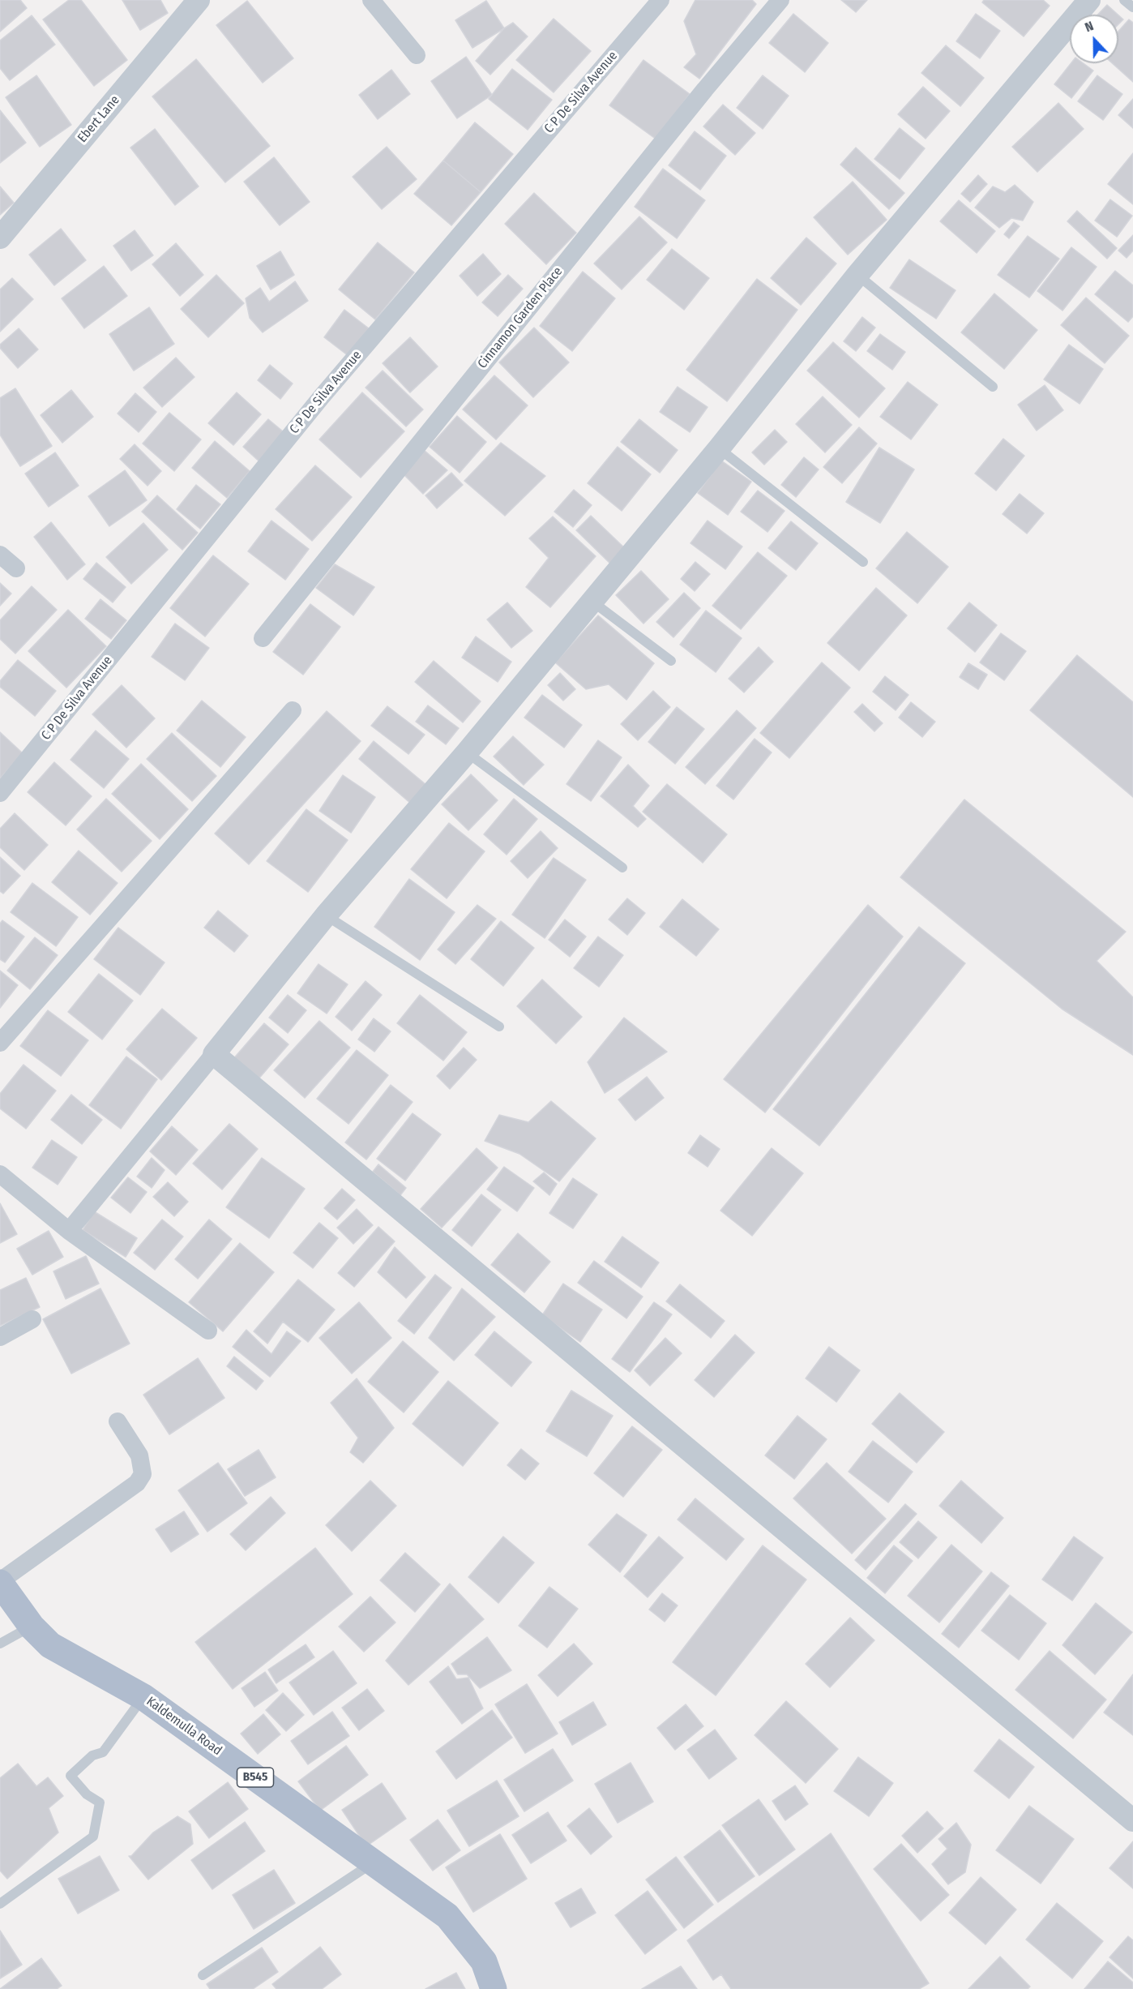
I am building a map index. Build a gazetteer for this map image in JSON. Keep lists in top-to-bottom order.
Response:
{
  "streets": {
    "main road": ["Kaldemulla Road", "B545"],
    "street": ["C P De Silva Avenue", "Ebert Lane", "Cinnamon Garden Place"]
  },
  "north": "top"
}
